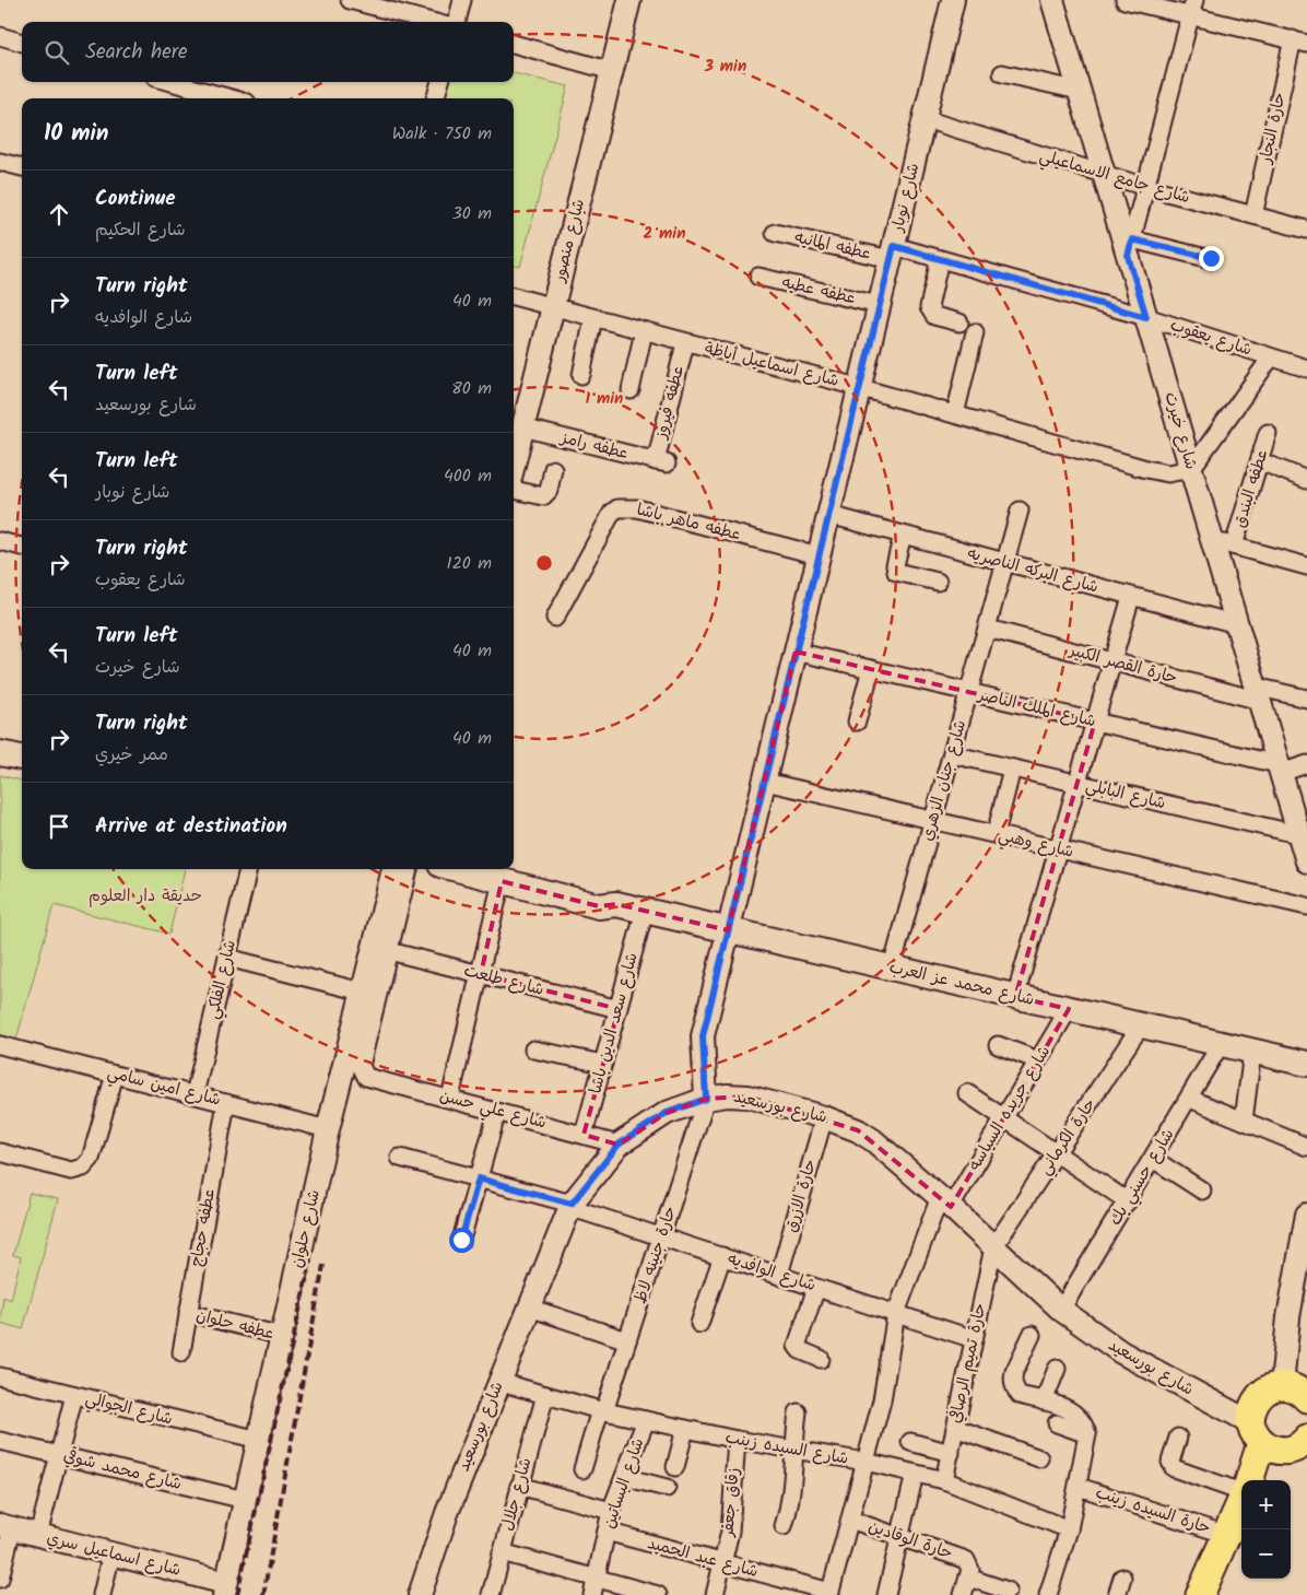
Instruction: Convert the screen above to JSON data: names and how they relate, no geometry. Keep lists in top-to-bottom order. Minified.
{"streets":{"main road":["شارع محمد عز العرب"],"street":["حارة النجار","شارع جامع الاسماعيلي","شارع نوبار","شارع منصور","عطفه المانيه","عطفه عطيه","شارع يعقوب","شارع اسماعيل أباظة","عطفه فيروز","شارع خيرت","عطفه رامز","عطفه البندق","عطفه ماهر باشا","شارع البركه الناصريه","حارة القصر الكبير","شارع الملك الناصر","شارع جنان الزهري","شارع البابلي","شارع وهبي","شارع الفلكي","شارع طلعت","شارع سعد الدين باشا","شارع امين سامي","شارع بورسعيد","شارع جريده السياسه","شارع علي حسن","حارة الكرماني","شارع حسني بك","حارة الازرق","عطفه حجاج","شارع حلوان","حارة جنينه لاظ","شارع الوافديه","عطفه حلوان","حارة تميم الرصافي","شارع الجوالي","شارع السيده زينب","شارع محمد شوقي","شارع البساتين","شارع جلال","زقاق جعفر","حارة السيده زينب","حارة الوقادين","شارع اسماعيل سري","شارع عبد الحميد"]},"crossings":[["حارة النجار","شارع جامع الاسماعيلي"],["شارع جامع الاسماعيلي","شارع نوبار"],["شارع جامع الاسماعيلي","شارع خيرت"],["شارع نوبار","عطفه المانيه"],["شارع نوبار","عطفه عطيه"],["شارع نوبار","شارع يعقوب"],["شارع نوبار","شارع اسماعيل أباظة"],["شارع نوبار","عطفه ماهر باشا"],["شارع نوبار","شارع البركه الناصريه"],["شارع نوبار","شارع الملك الناصر"],["شارع نوبار","شارع وهبي"],["شارع نوبار","شارع محمد عز العرب"],["شارع نوبار","شارع بورسعيد"],["شارع نوبار","حارة جنينه لاظ"],["شارع منصور","شارع اسماعيل أباظة"],["شارع منصور","عطفه رامز"],["عطفه المانيه","شارع يعقوب"],["شارع يعقوب","شارع خيرت"],["شارع اسماعيل أباظة","عطفه فيروز"],["شارع اسماعيل أباظة","شارع خيرت"],["عطفه فيروز","عطفه رامز"],["شارع خيرت","شارع البركه الناصريه"],["شارع خيرت","حارة القصر الكبير"],["شارع خيرت","شارع الملك الناصر"],["شارع خيرت","شارع البابلي"],["شارع البركه الناصريه","شارع جنان الزهري"],["حارة القصر الكبير","شارع جنان الزهري"],["شارع الملك الناصر","شارع جنان الزهري"],["شارع جنان الزهري","شارع البابلي"],["شارع جنان الزهري","شارع وهبي"],["شارع جنان الزهري","شارع محمد عز العرب"],["شارع الفلكي","شارع امين سامي"],["شارع طلعت","شارع سعد الدين باشا"],["شارع طلعت","شارع علي حسن"],["شارع محمد عز العرب","شارع سعد الدين باشا"],["شارع محمد عز العرب","شارع جريده السياسه"],["شارع محمد عز العرب","حارة الكرماني"],["شارع محمد عز العرب","شارع حسني بك"],["شارع سعد الدين باشا","شارع علي حسن"],["شارع امين سامي","عطفه حجاج"],["شارع امين سامي","شارع حلوان"],["شارع بورسعيد","شارع جريده السياسه"],["شارع بورسعيد","شارع علي حسن"],["شارع بورسعيد","حارة الكرماني"],["شارع بورسعيد","شارع حسني بك"],["شارع بورسعيد","حارة الازرق"],["شارع بورسعيد","حارة جنينه لاظ"],["شارع بورسعيد","شارع الوافديه"],["شارع بورسعيد","حارة تميم الرصافي"],["شارع بورسعيد","شارع السيده زينب"],["شارع جريده السياسه","شارع الوافديه"],["شارع جريده السياسه","شارع السيده زينب"],["شارع جريده السياسه","حارة الوقادين"],["شارع جريده السياسه","شارع عبد الحميد"],["حارة الكرماني","حارة تميم الرصافي"],["حارة الازرق","شارع الوافديه"],["عطفه حجاج","عطفه حلوان"],["شارع حلوان","عطفه حلوان"],["شارع حلوان","شارع الجوالي"],["شارع حلوان","شارع محمد شوقي"],["شارع حلوان","شارع اسماعيل سري"],["حارة جنينه لاظ","شارع الوافديه"],["حارة جنينه لاظ","شارع السيده زينب"],["شارع الوافديه","حارة تميم الرصافي"],["حارة تميم الرصافي","شارع السيده زينب"],["شارع السيده زينب","شارع البساتين"],["شارع السيده زينب","شارع جلال"],["شارع السيده زينب","زقاق جعفر"],["شارع البساتين","شارع عبد الحميد"],["زقاق جعفر","شارع عبد الحميد"]],"parks":["حديقة دار العلوم"],"page":{"search":"Search here","heading":["10 min","Walk · 750 m"],"list":[["Continue","شارع الحكيم","30 m"],["Turn right","شارع الوافديه","40 m"],["Turn left","شارع بورسعيد","80 m"],["Turn left","شارع نوبار","400 m"],["Turn right","شارع يعقوب","120 m"],["Turn left","شارع خيرت","40 m"],["Turn right","ممر خيري","40 m"],"Arrive at destination"],"map_buttons":["+","−"]},"rings":["3 min","2 min","1 min"]}
